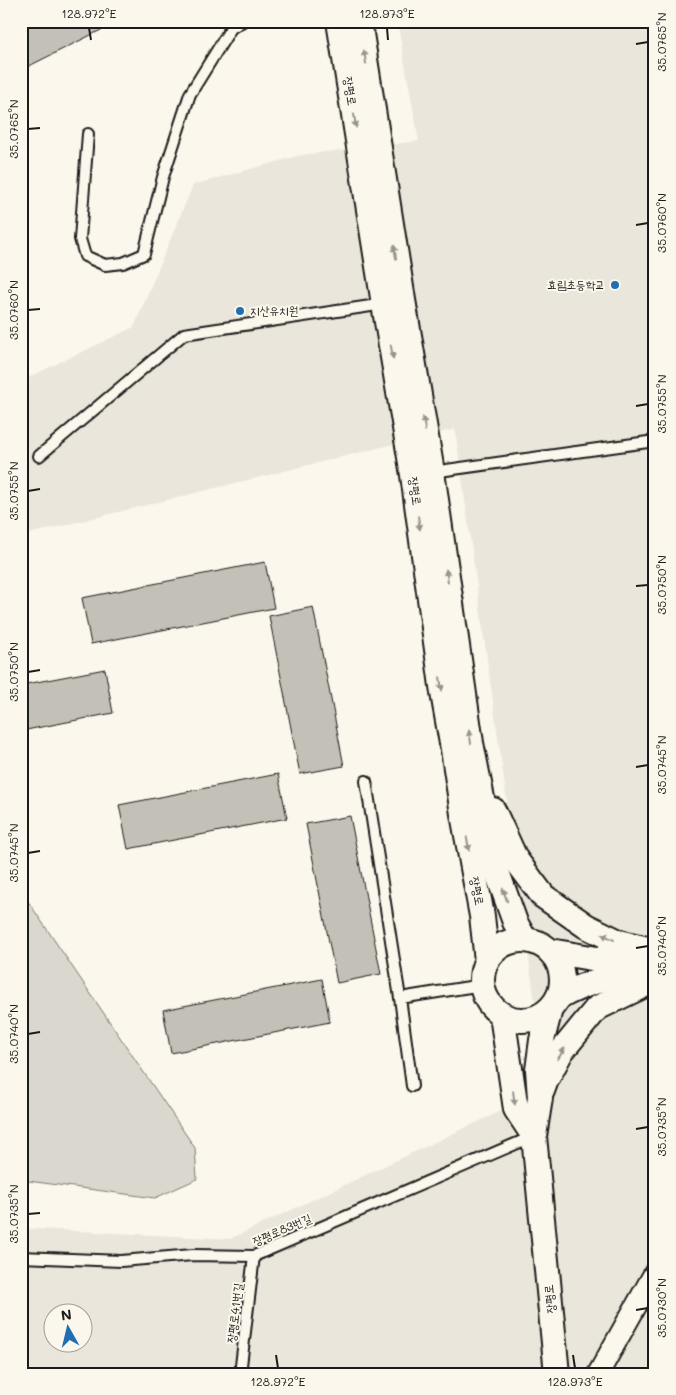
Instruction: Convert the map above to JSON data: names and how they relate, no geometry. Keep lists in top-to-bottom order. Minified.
{"streets":{"street":["장평로"],"lane":["장평로83번길","장평로41번길"]},"crossings":[["장평로","장평로83번길"],["장평로83번길","장평로41번길"]],"places":["효림초등학교","지산유치원"],"north":"top","coordinates":["128.972°E","128.973°E","35.0765°N","35.0760°N","35.0755°N","35.0750°N","35.0745°N","35.0740°N","35.0735°N","35.0730°N"]}
